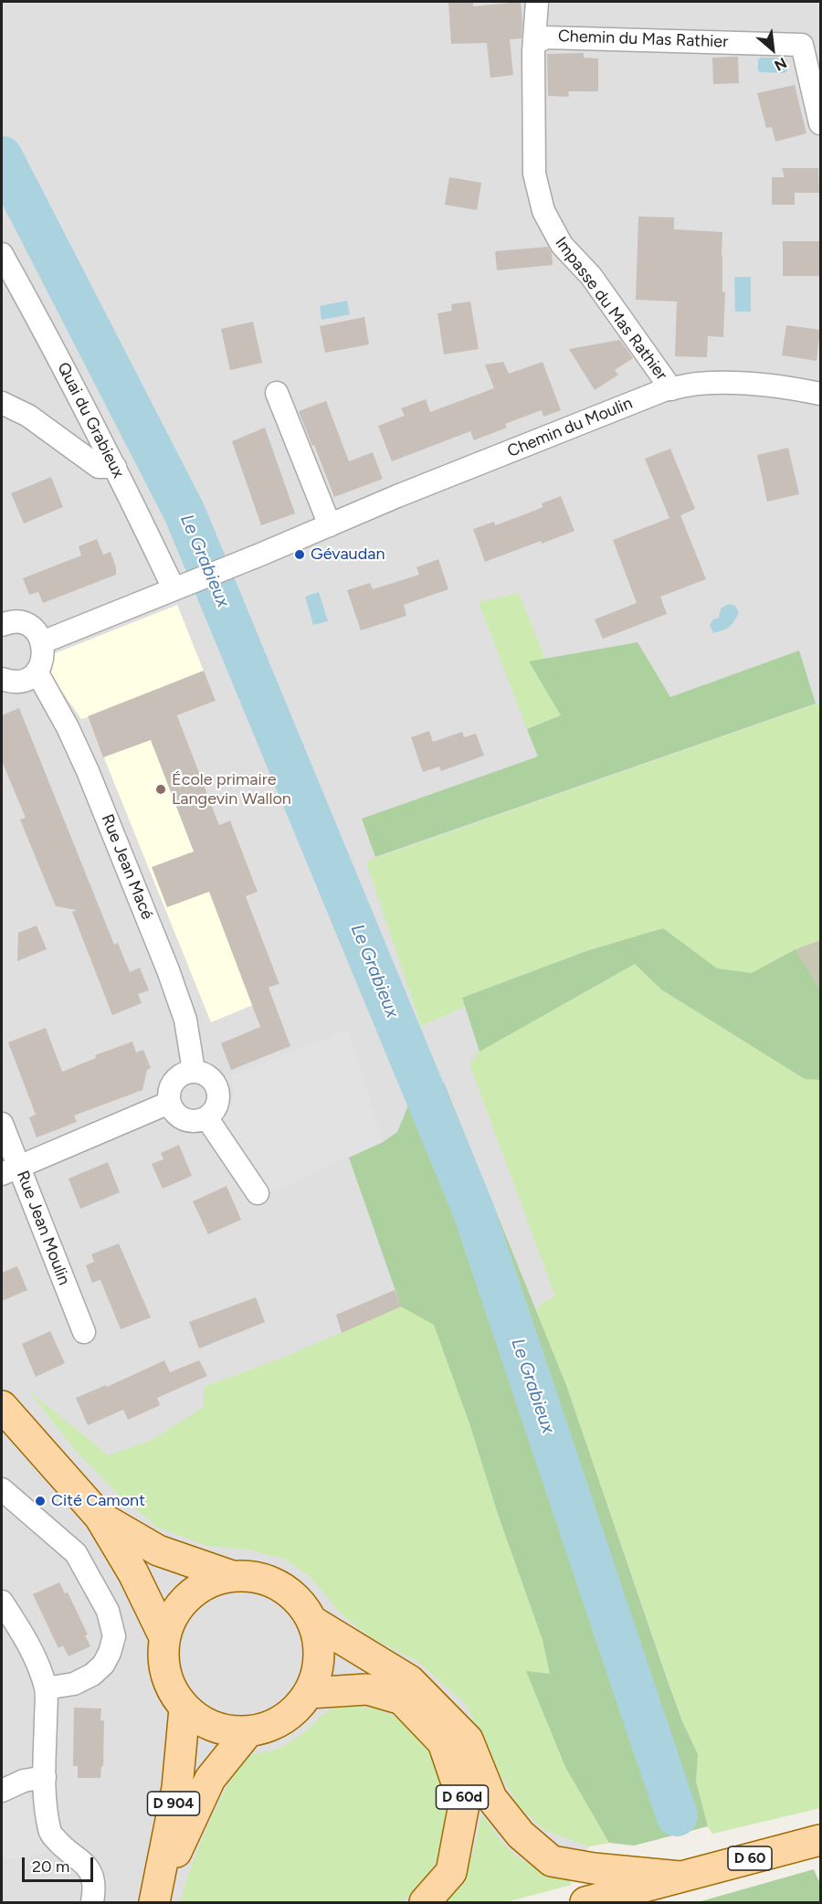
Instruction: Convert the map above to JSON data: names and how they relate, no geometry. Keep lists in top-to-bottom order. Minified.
{"streets":{"main road":["D 60d","D 904","D 60"],"street":["Chemin du Mas Rathier","Impasse du Mas Rathier","Quai du Grabieux","Chemin du Moulin","Rue Jean Macé","Rue Jean Moulin"]},"crossings":[["Chemin du Mas Rathier","Impasse du Mas Rathier"],["Impasse du Mas Rathier","Chemin du Moulin"],["Quai du Grabieux","Chemin du Moulin"],["D 60d","D 904"]],"water":["Le Grabieux"],"places":["Gévaudan","École primaire Langevin Wallon","Cité Camont"],"scale_bar":"20 m","north":"bottom right"}
